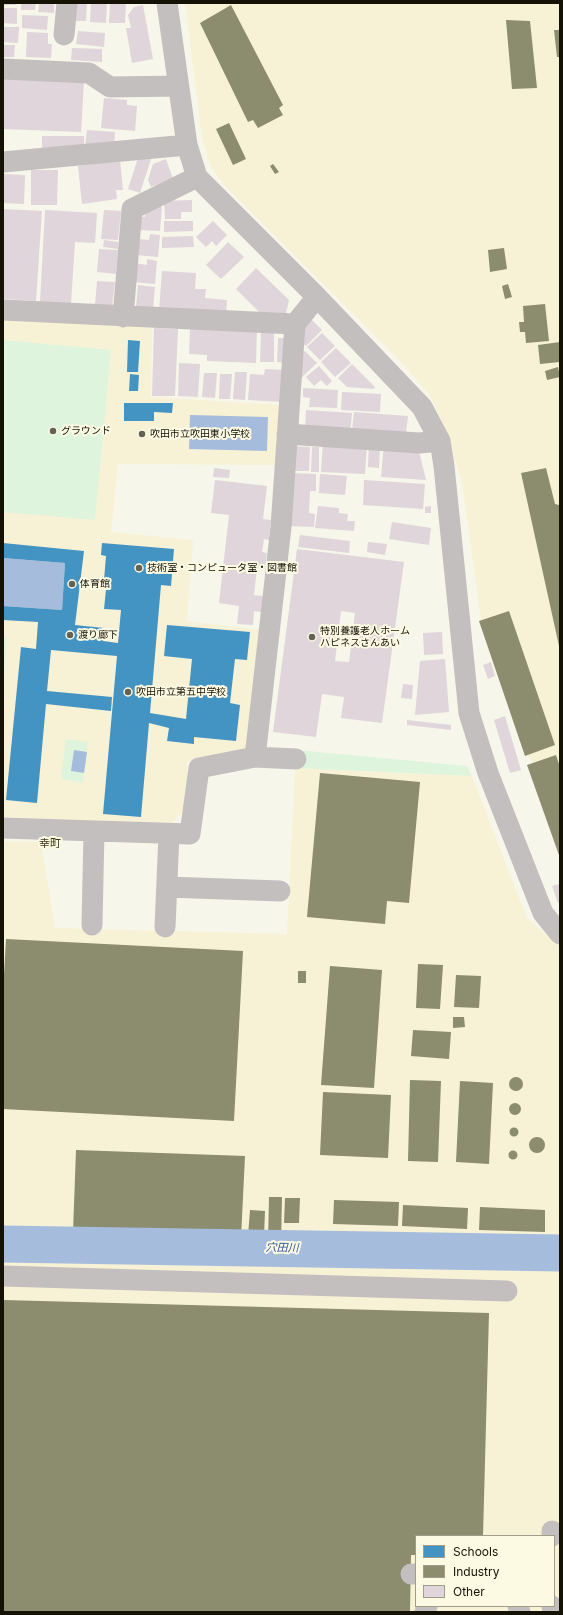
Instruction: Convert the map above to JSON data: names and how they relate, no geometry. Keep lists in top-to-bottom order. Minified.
{"districts":["幸町"],"water":["穴田川"],"places":["グラウンド","吹田市立吹田東小学校","技術室・コンピュータ室・図書館","体育館","渡り廊下","特別養護老人ホーム ハピネスさんあい","吹田市立第五中学校"],"legend":["Schools","Industry","Other"]}
